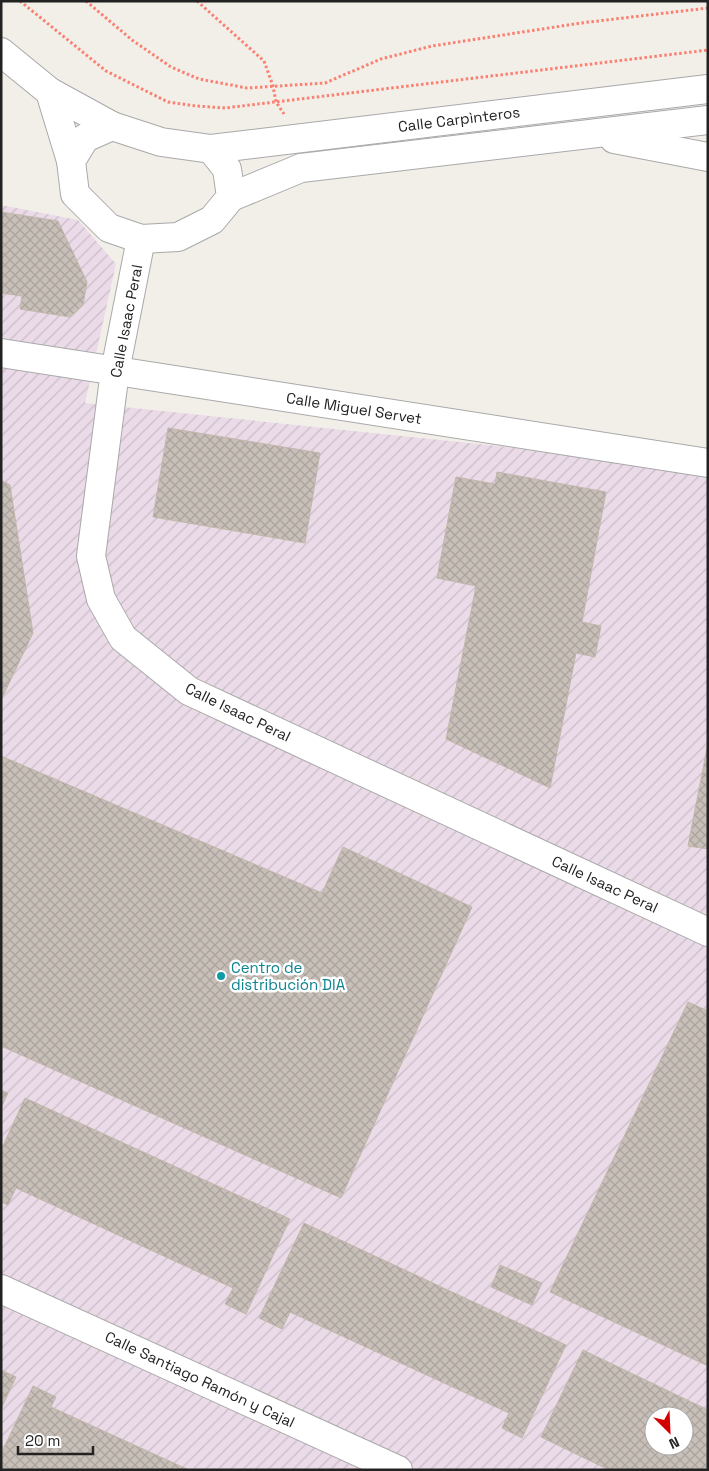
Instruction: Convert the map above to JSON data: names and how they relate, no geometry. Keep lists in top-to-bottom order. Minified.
{"streets":{"street":["Calle Carpìnteros","Calle Isaac Peral","Calle Miguel Servet","Calle Santiago Ramón y Cajal"]},"crossings":[["Calle Carpìnteros","Calle Isaac Peral"],["Calle Isaac Peral","Calle Miguel Servet"]],"places":["Centro de distribución DIA"],"scale_bar":"20 m","north":"bottom right"}
